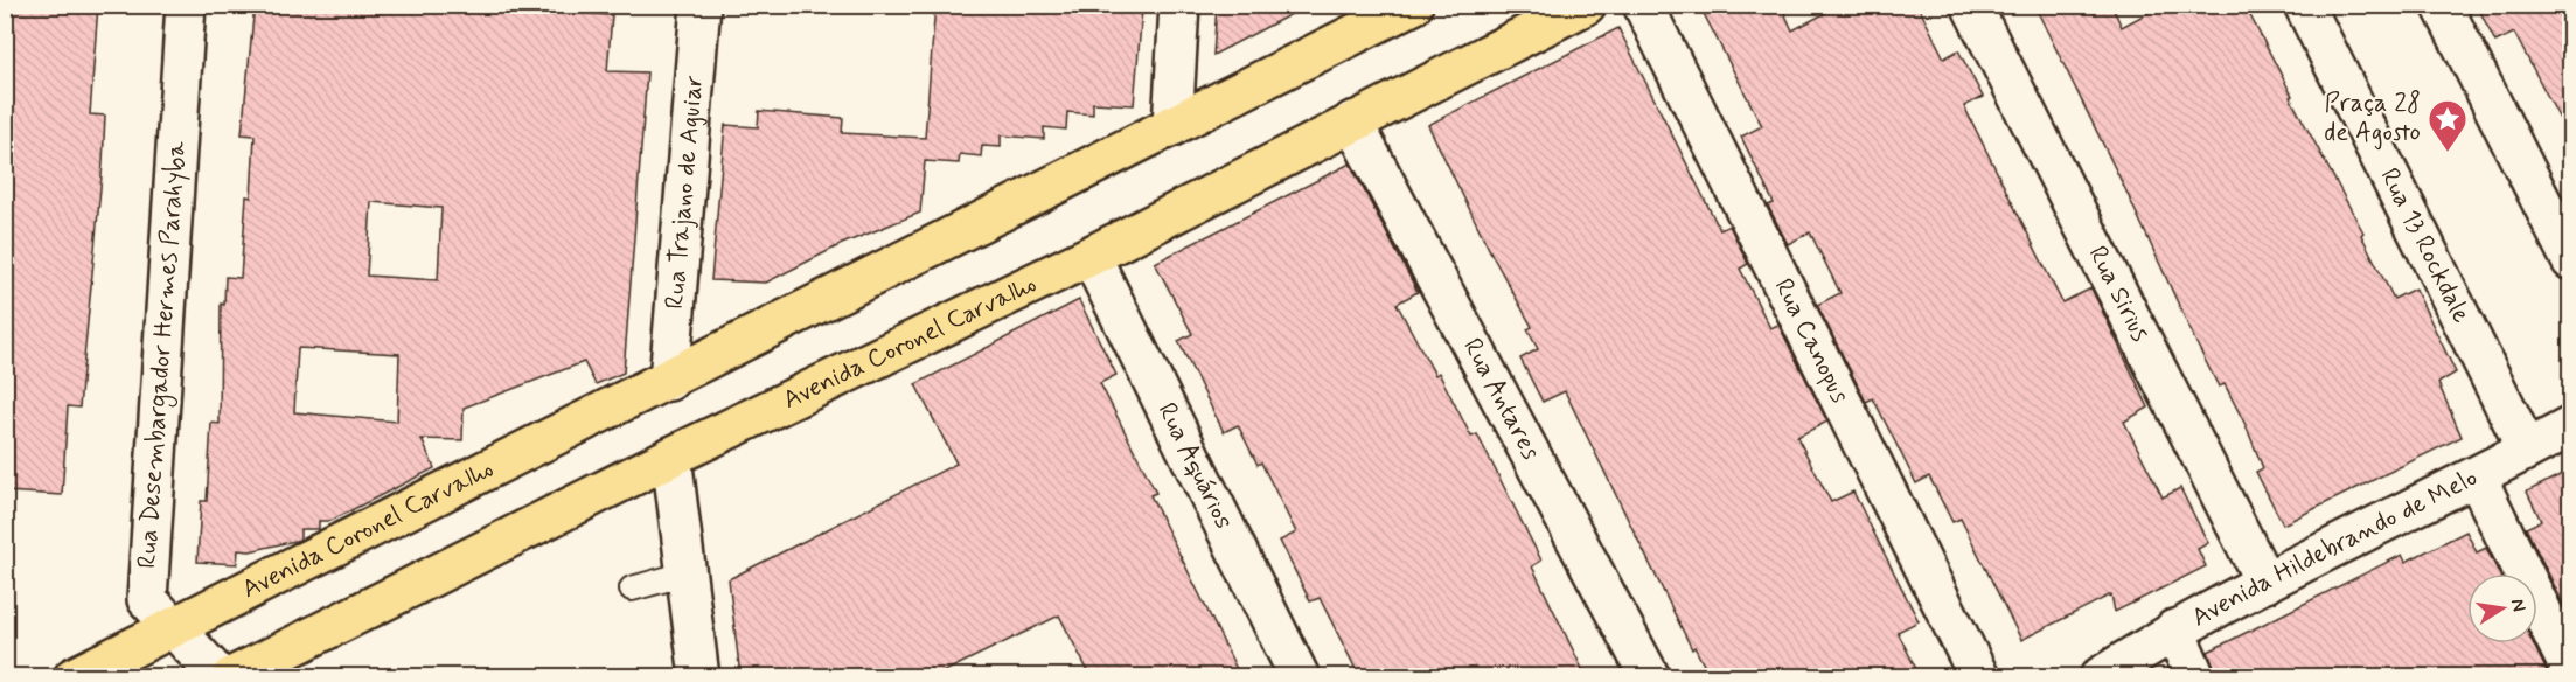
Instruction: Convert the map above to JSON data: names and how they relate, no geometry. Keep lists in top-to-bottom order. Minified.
{"streets":{"main road":["Avenida Coronel Carvalho"],"street":["Rua Trajano de Aguiar","Rua 13 Rockdale","Rua Sirius","Rua Canopus","Rua Desembargador Hermes Parahyba","Rua Antares","Rua Aquários","Avenida Hildebrando de Melo"]},"crossings":[["Rua Trajano de Aguiar","Avenida Coronel Carvalho"],["Rua 13 Rockdale","Avenida Hildebrando de Melo"],["Rua Sirius","Avenida Hildebrando de Melo"],["Avenida Coronel Carvalho","Rua Desembargador Hermes Parahyba"],["Avenida Coronel Carvalho","Rua Antares"],["Avenida Coronel Carvalho","Rua Aquários"]],"places":{"place":["Praça 28 de Agosto"]},"north":"right"}
